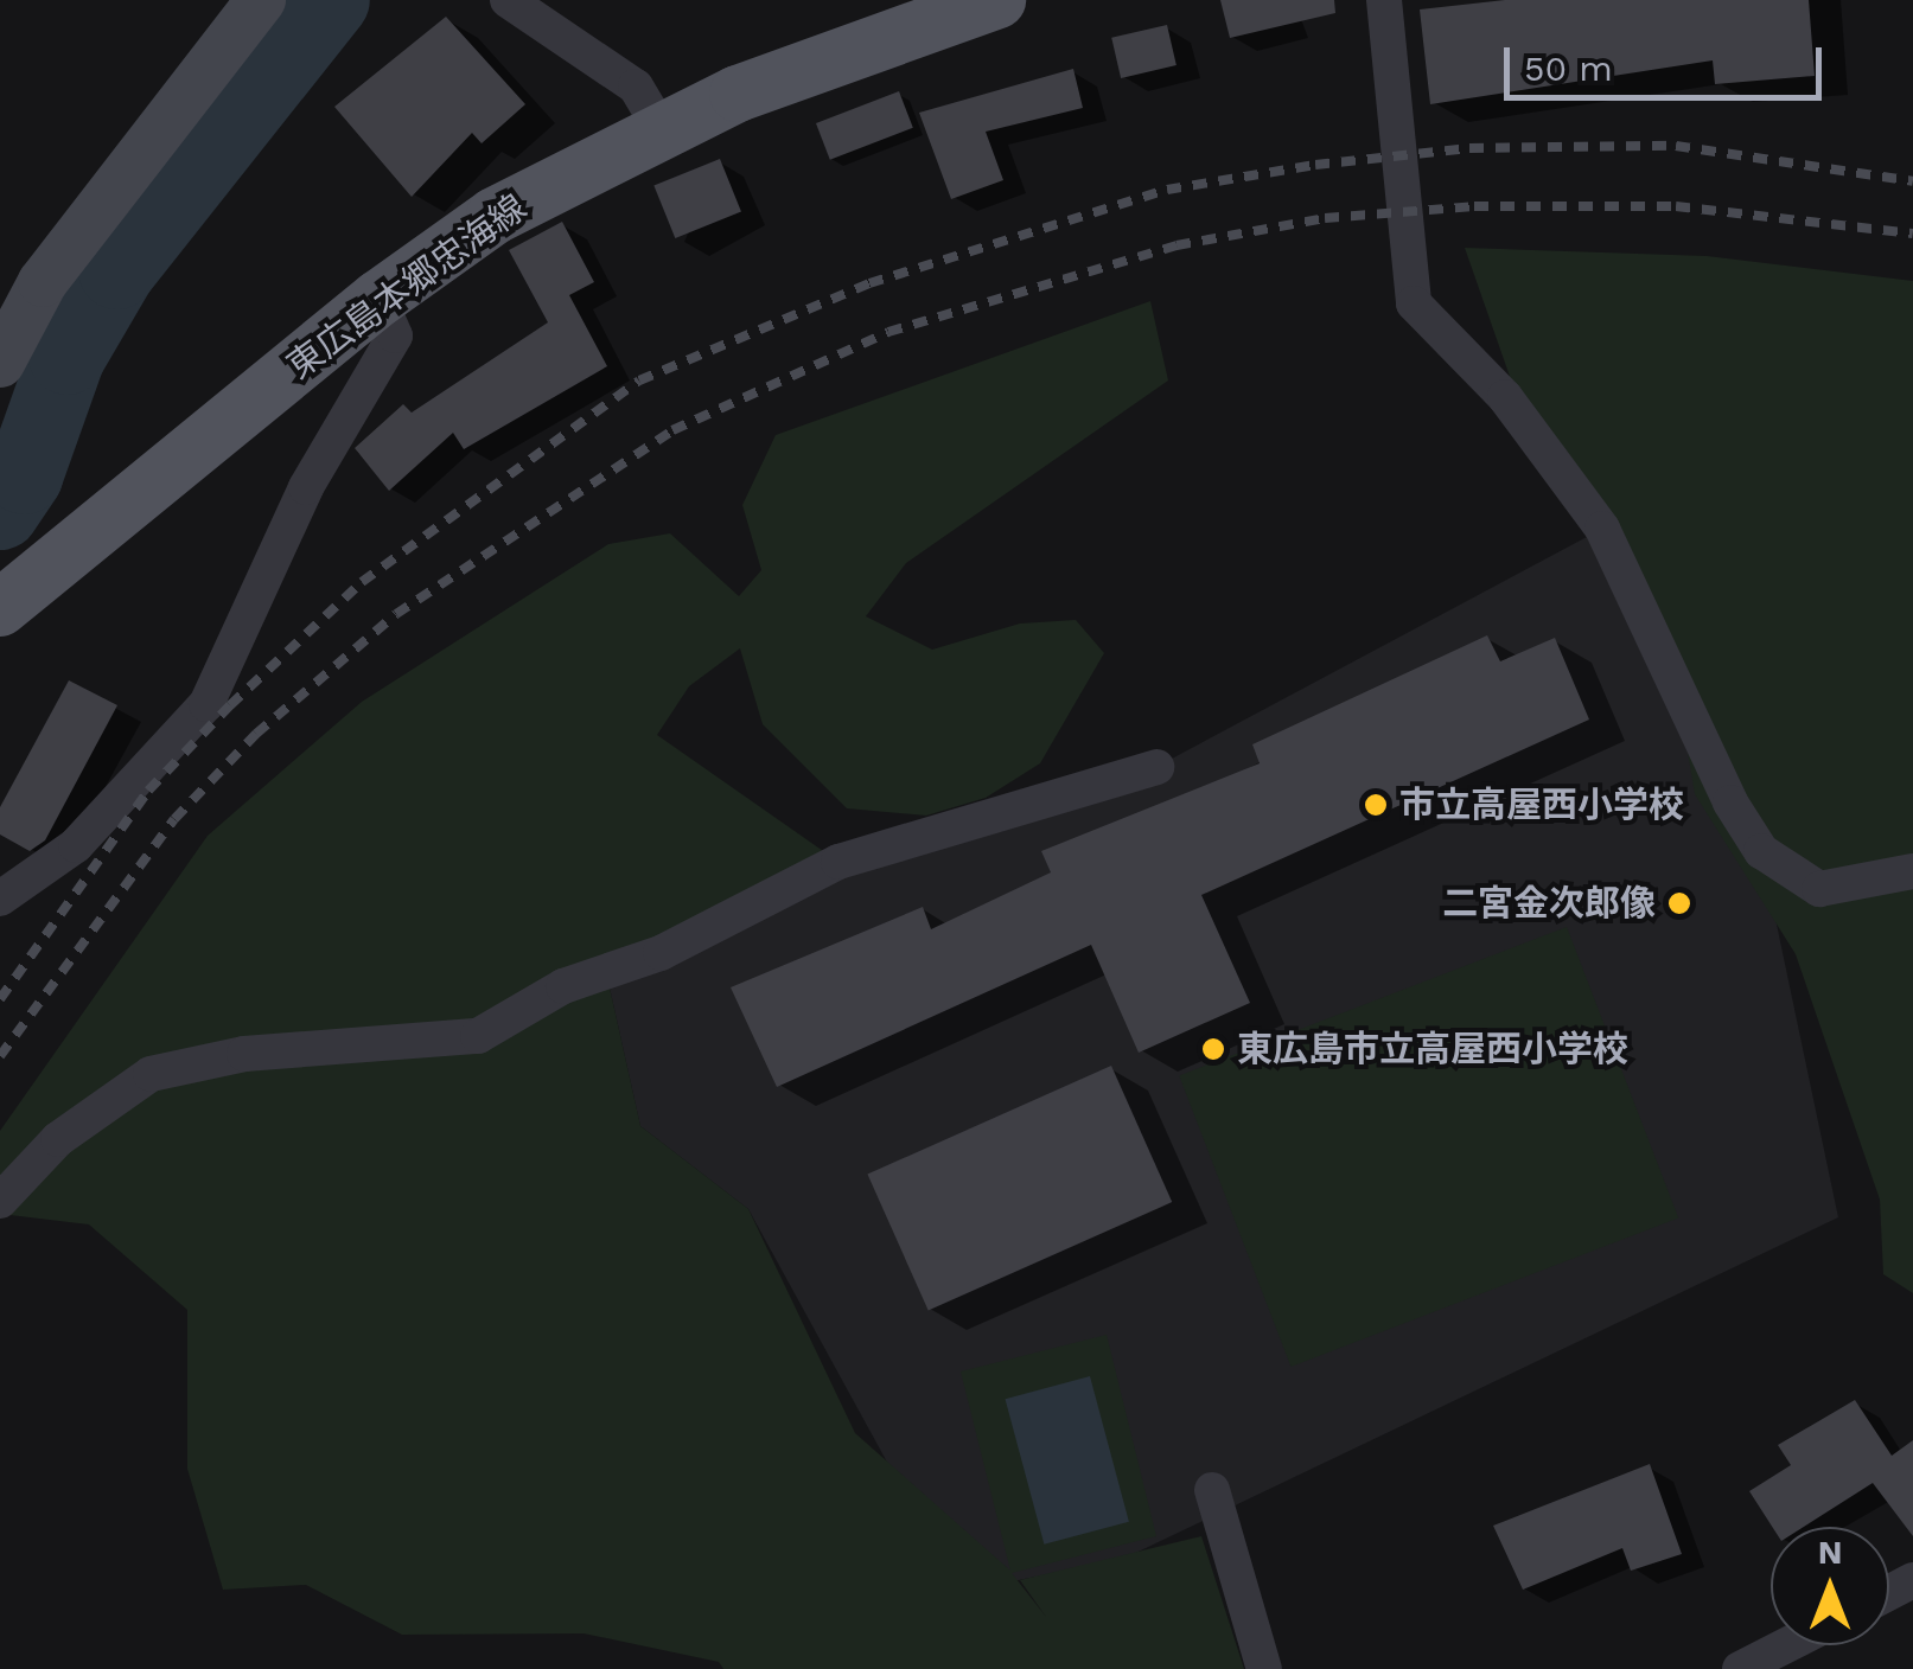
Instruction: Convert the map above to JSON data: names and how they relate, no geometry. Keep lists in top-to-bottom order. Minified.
{"streets":{"main road":["東広島本郷忠海線"]},"places":["市立高屋西小学校","二宮金次郎像","東広島市立高屋西小学校"],"scale_bar":"50 m","north":"top"}
